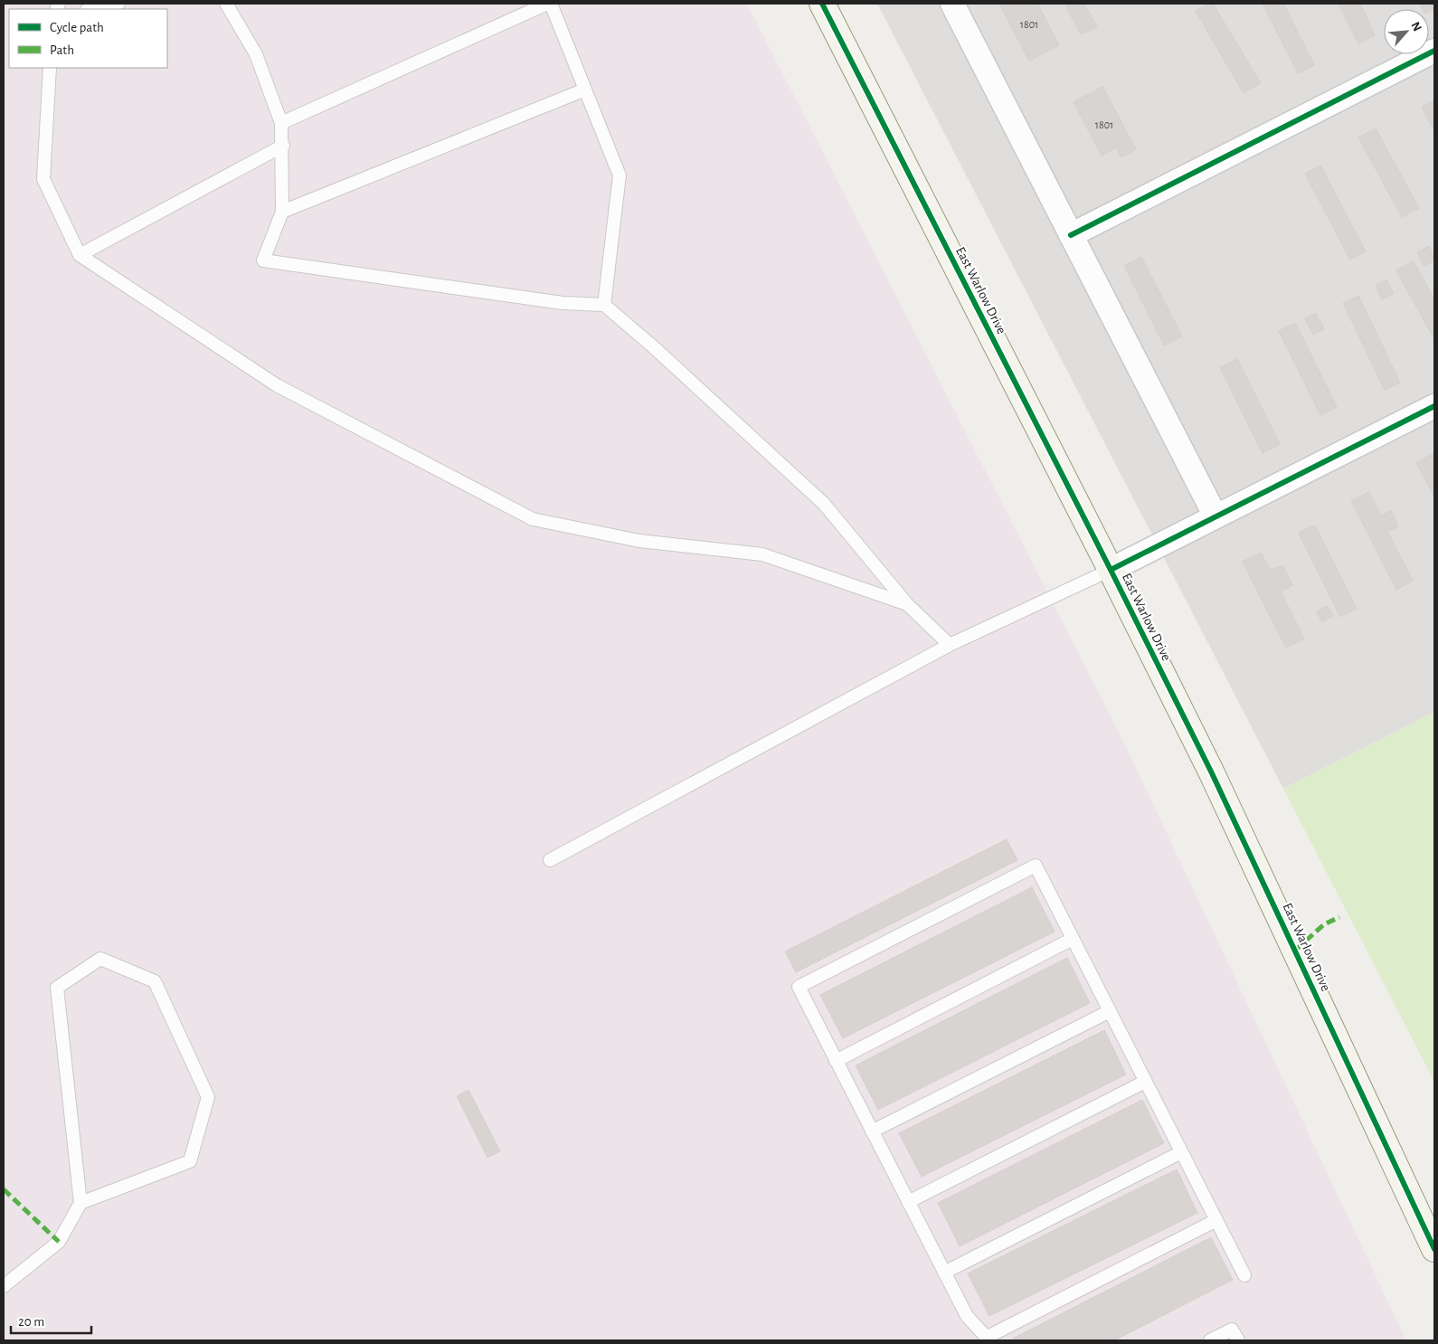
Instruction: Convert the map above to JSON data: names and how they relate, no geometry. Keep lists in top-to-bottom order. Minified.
{"streets":{"street":["East Warlow Drive"]},"house_numbers":["1801","1801"],"legend":["Cycle path","Path"],"scale_bar":"20 m","north":"top right"}
